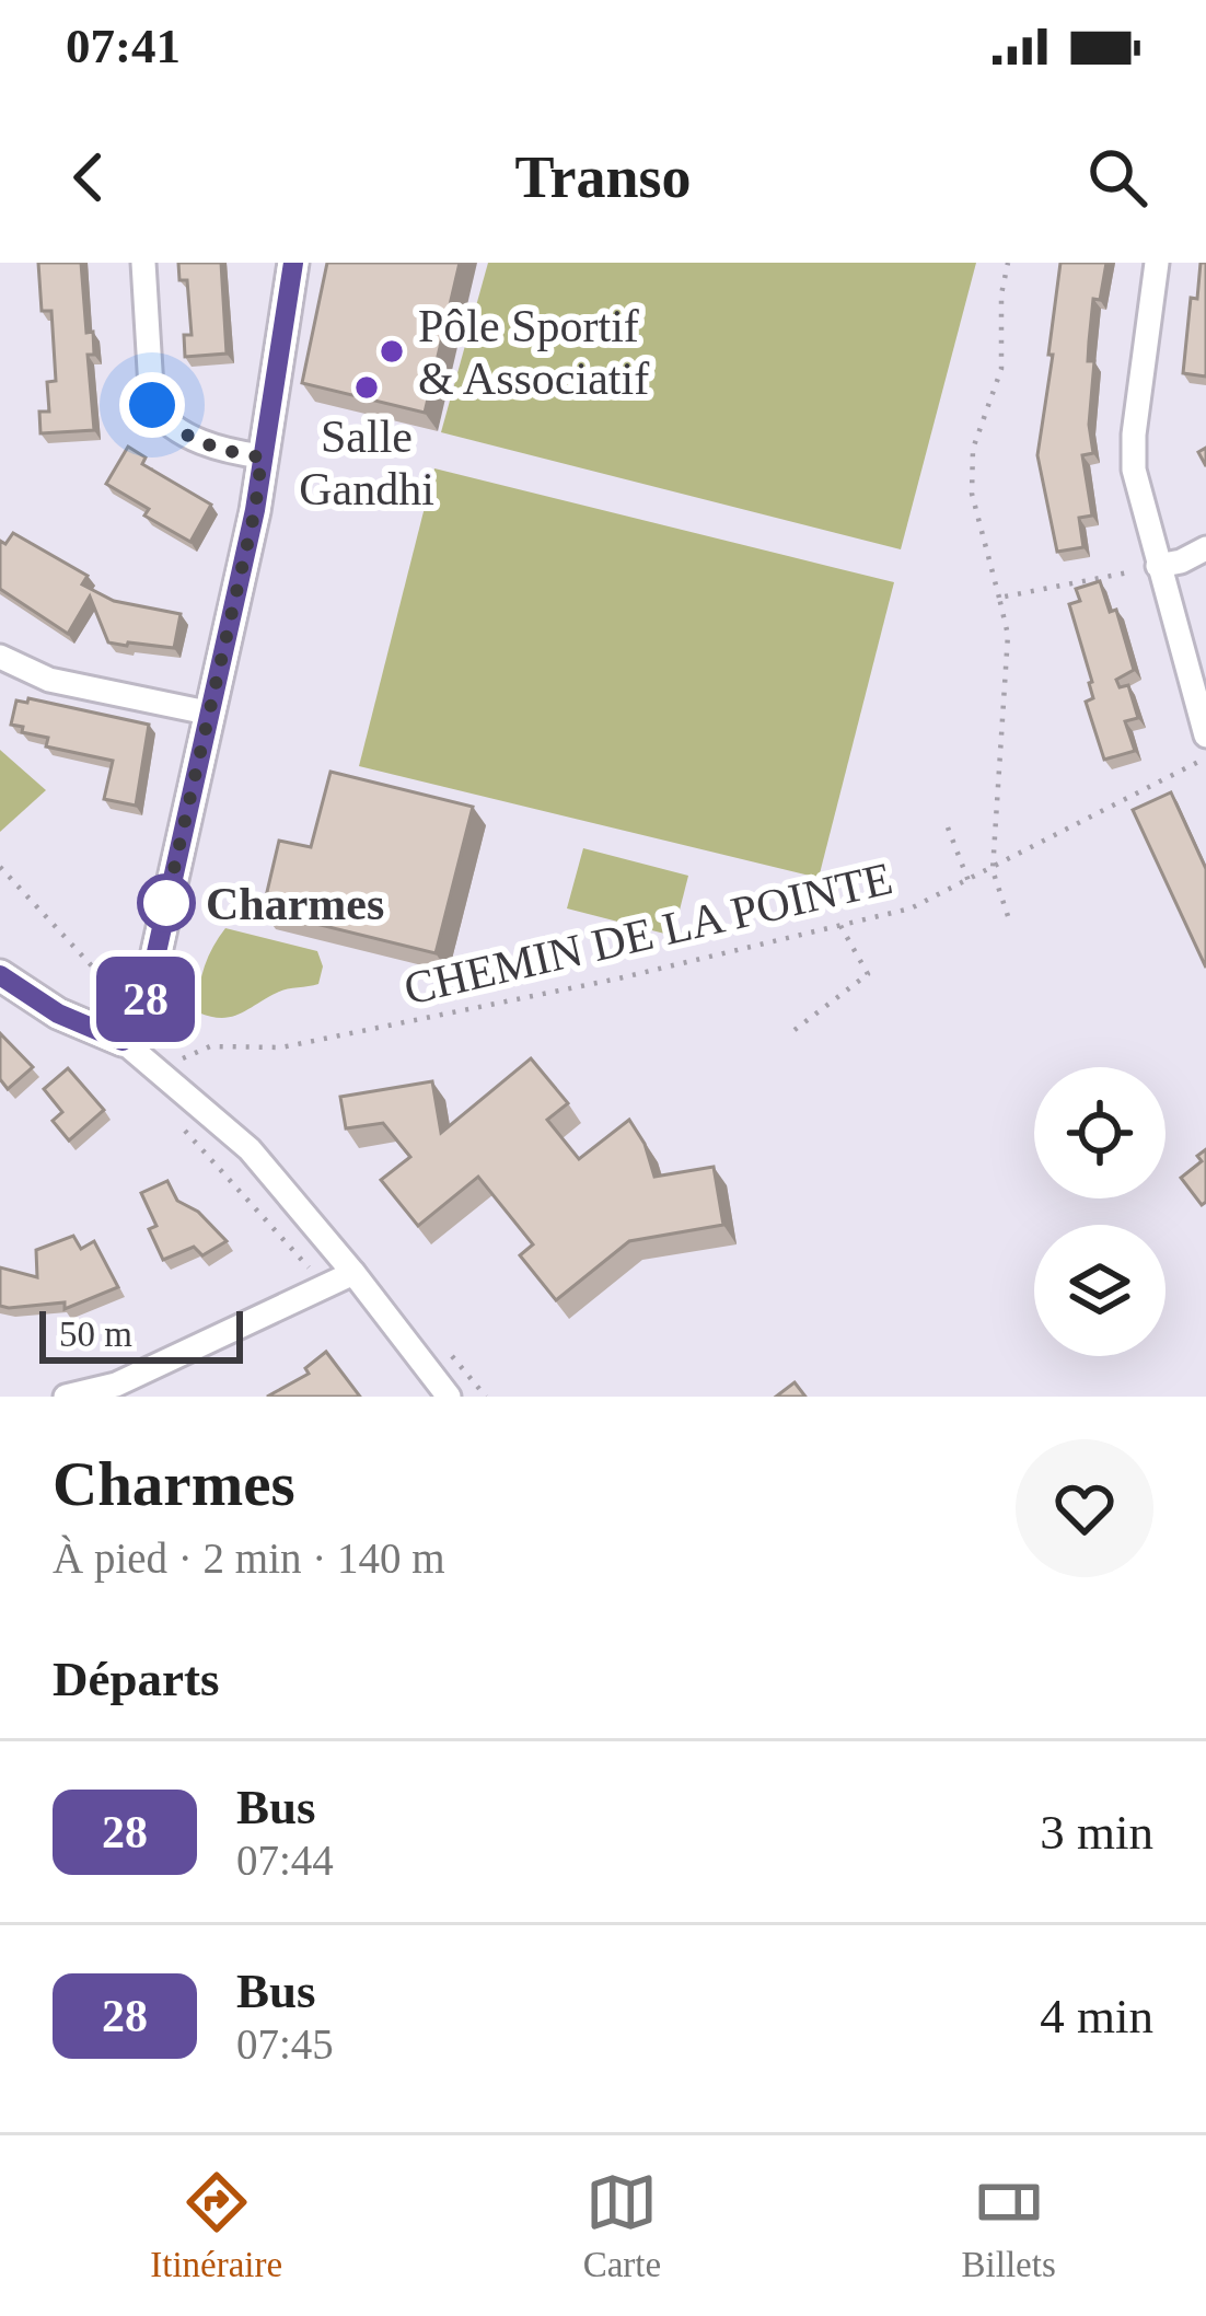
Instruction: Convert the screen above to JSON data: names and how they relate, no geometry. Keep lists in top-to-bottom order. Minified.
{"streets":{"path":["CHEMIN DE LA POINTE"]},"places":["Pôle Sportif & Associatif","Salle Gandhi","Charmes"],"lines":["bus line 28"],"scale_bar":"50 m","page":{"status":"07:41","header":"Transo","on_map":"28","scale":"50 m","heading":[["Charmes","À pied · 2 min · 140 m"],"Départs"],"list":[{"mark":"28","name":"Bus","note":"07:44","value":"3 min"},{"mark":"28","name":"Bus","note":"07:45","value":"4 min"}],"tabs":["Itinéraire","Carte","Billets"]}}
